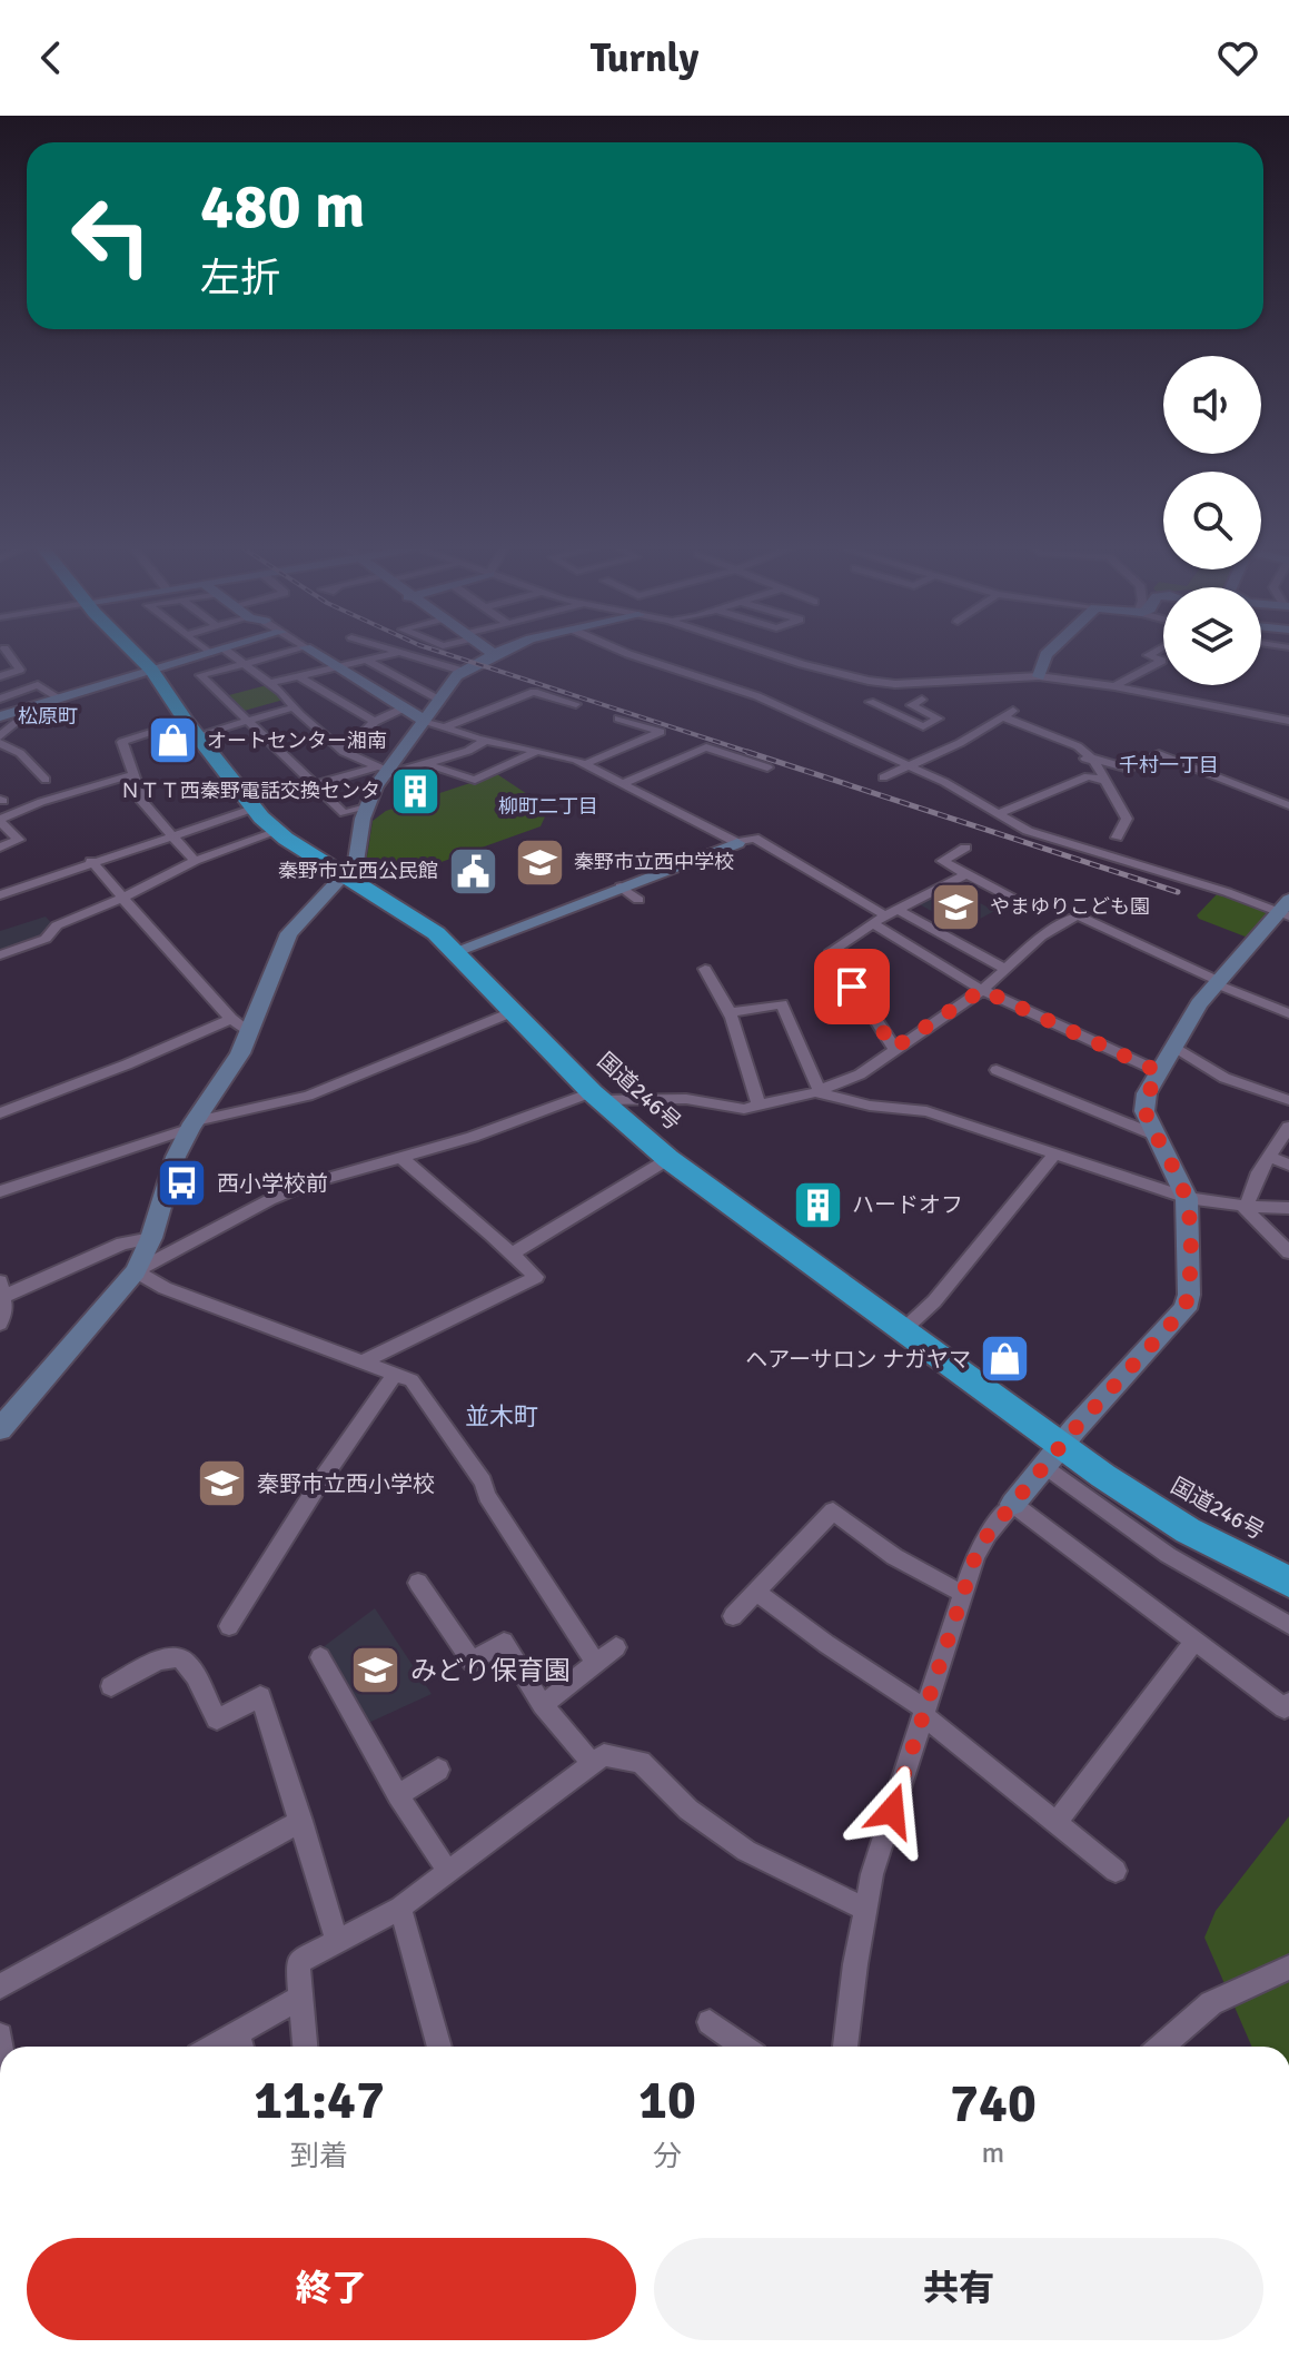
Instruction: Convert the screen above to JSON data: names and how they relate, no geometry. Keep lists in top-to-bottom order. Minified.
{"streets":{"highway":["国道246号"]},"districts":["松原町","千村一丁目","柳町二丁目","並木町"],"places":{"shop":["オートセンター湘南","ヘアーサロン ナガヤマ"],"building":["ＮＴＴ西秦野電話交換センタ","ハードオフ"],"school or university":["秦野市立西中学校","やまゆりこども園","秦野市立西小学校","みどり保育園"],"public building":["秦野市立西公民館"],"bus stop":["西小学校前"]},"page":{"header":"Turnly","turn":["480 m","左折"],"eta":["11:47","到着","10","分","740","m"],"buttons":["終了","共有"]}}
